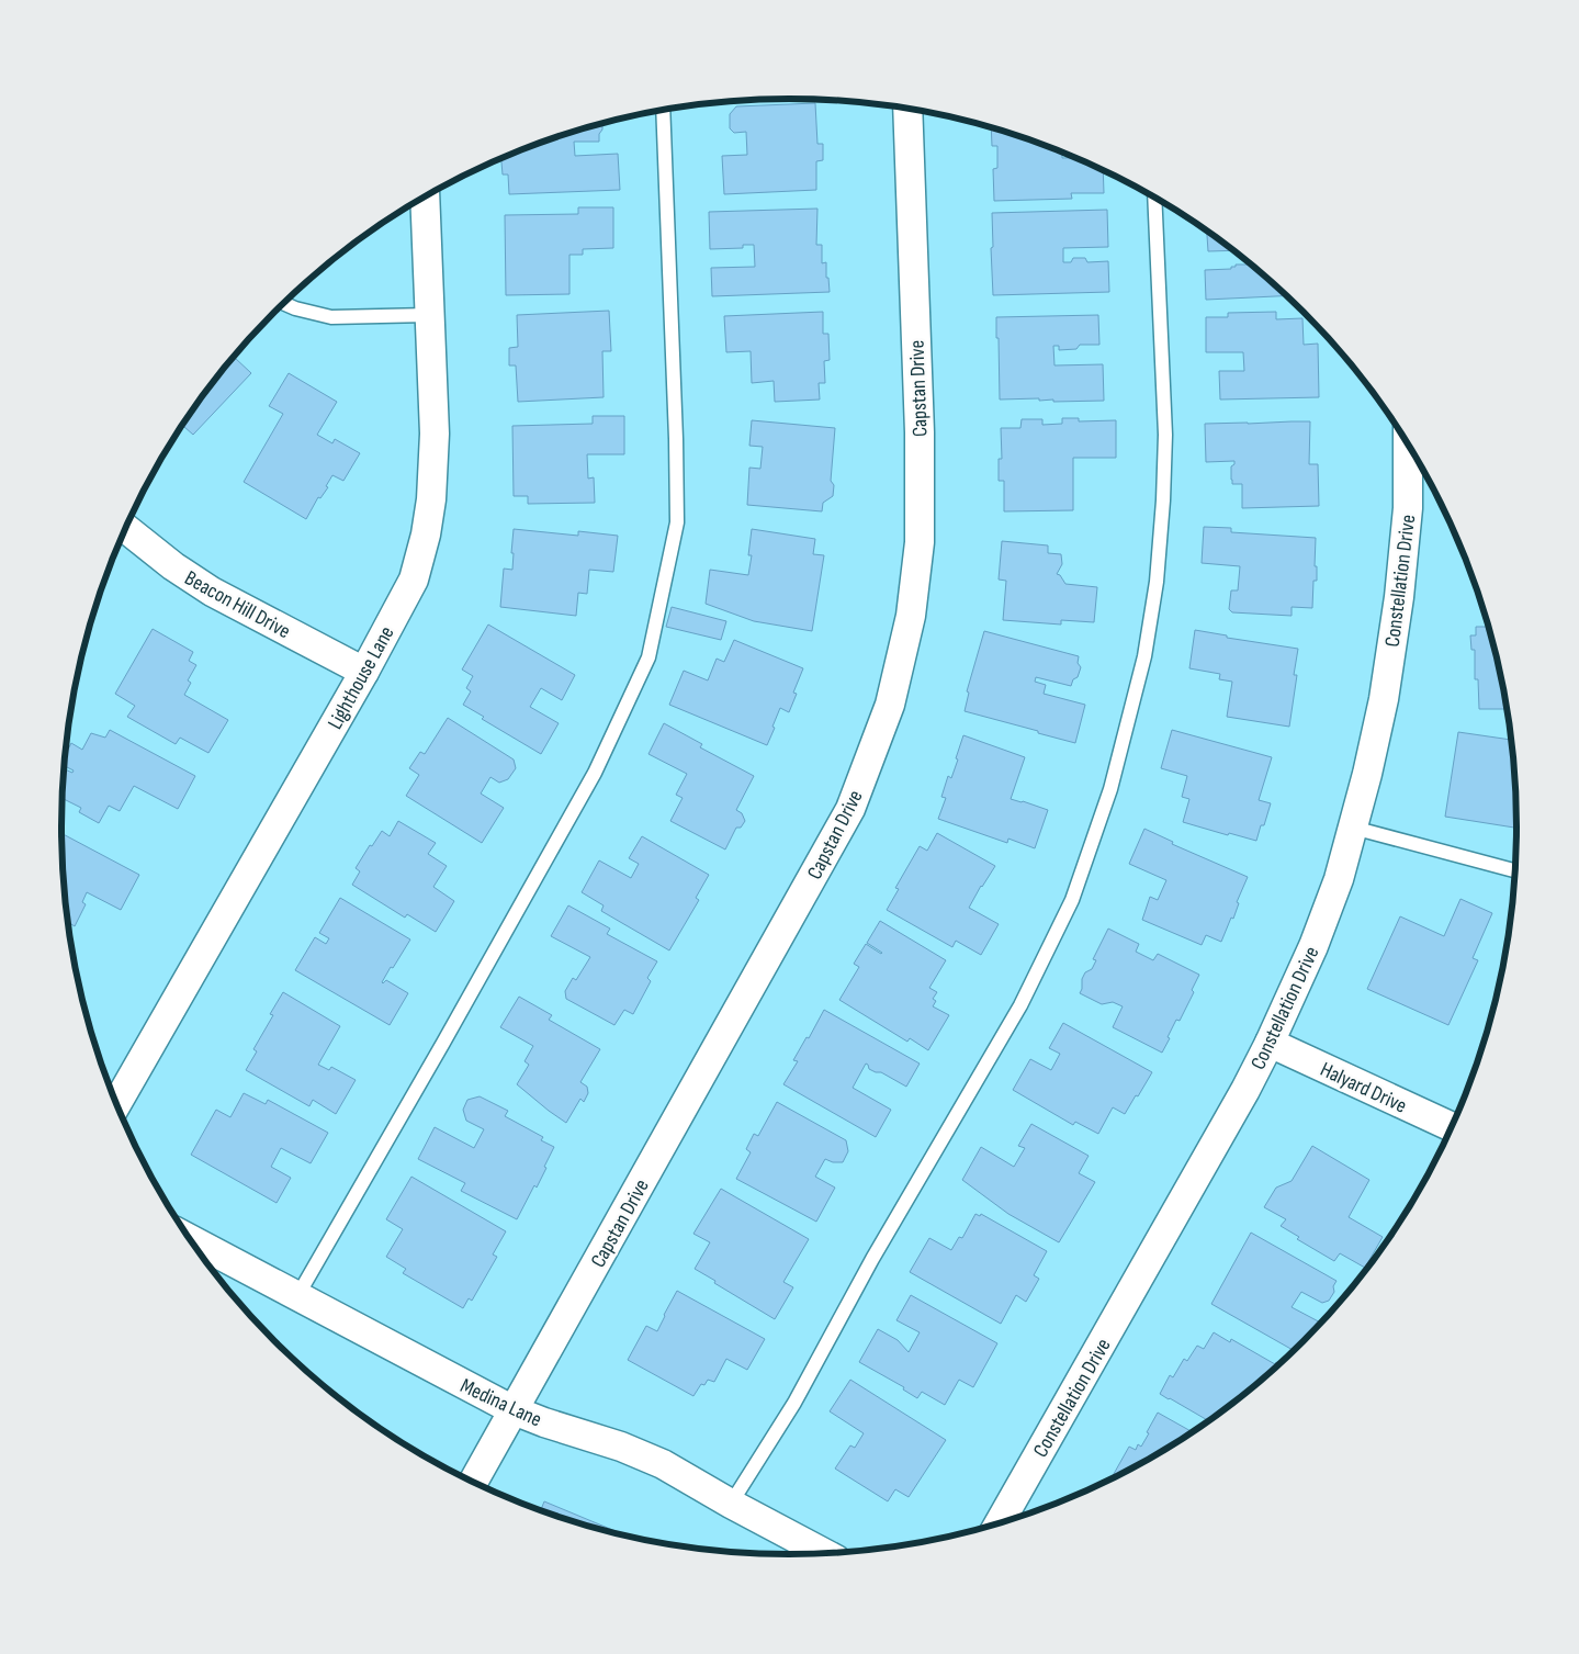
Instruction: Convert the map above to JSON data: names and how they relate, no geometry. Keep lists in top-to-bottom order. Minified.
{"streets":{"street":["Capstan Drive","Constellation Drive","Beacon Hill Drive","Lighthouse Lane","Halyard Drive","Medina Lane"]},"crossings":[["Capstan Drive","Medina Lane"],["Constellation Drive","Halyard Drive"],["Beacon Hill Drive","Lighthouse Lane"]]}
